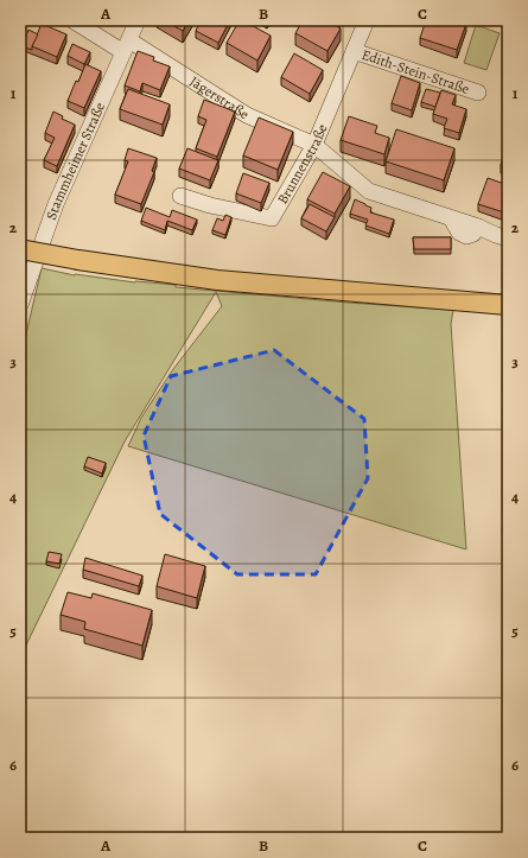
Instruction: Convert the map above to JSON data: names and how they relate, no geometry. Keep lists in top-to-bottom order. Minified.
{"streets":{"street":["Edith-Stein-Straße","Jägerstraße","Stammheimer Straße","Brunnenstraße"]},"crossings":[["Edith-Stein-Straße","Brunnenstraße"],["Jägerstraße","Stammheimer Straße"],["Jägerstraße","Brunnenstraße"]],"grid":{"columns":["A","B","C"],"rows":["1","2","3","4","5","6"]}}
